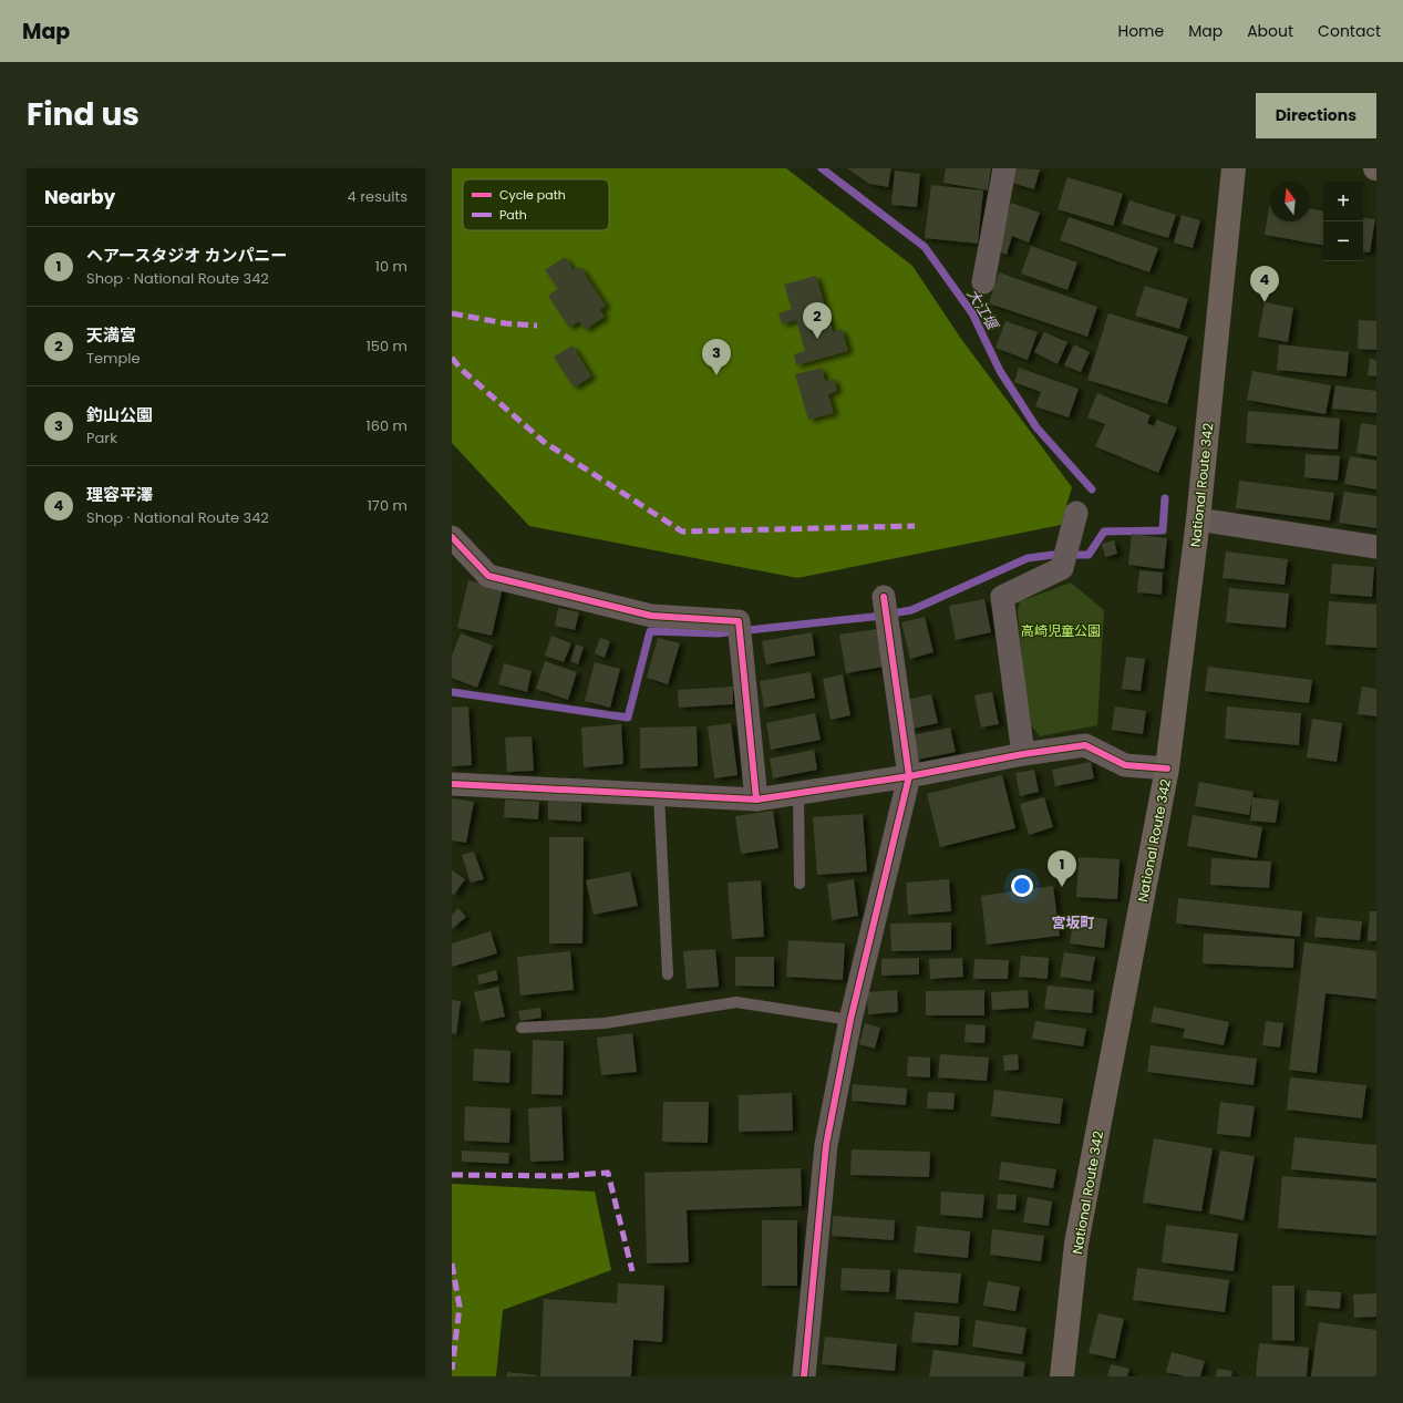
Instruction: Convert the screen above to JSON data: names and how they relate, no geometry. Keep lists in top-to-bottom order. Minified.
{"streets":{"highway":["National Route 342"]},"districts":["宮坂町"],"water":["大江堰"],"parks":["高崎児童公園"],"legend":["Cycle path","Path"],"north":"top","page":{"header":"Map","nav":["Home","Map","About","Contact"],"title":"Find us","buttons":"Directions","heading":["Nearby","4 results"],"map_buttons":["+","−"],"list":[{"mark":"1","name":"ヘアースタジオ カンパニー","note":"Shop · National Route 342","value":"10 m"},{"mark":"2","name":"天満宮","note":"Temple","value":"150 m"},{"mark":"3","name":"釣山公園","note":"Park","value":"160 m"},{"mark":"4","name":"理容平澤","note":"Shop · National Route 342","value":"170 m"}],"pins":["4","2","3","1"]}}
